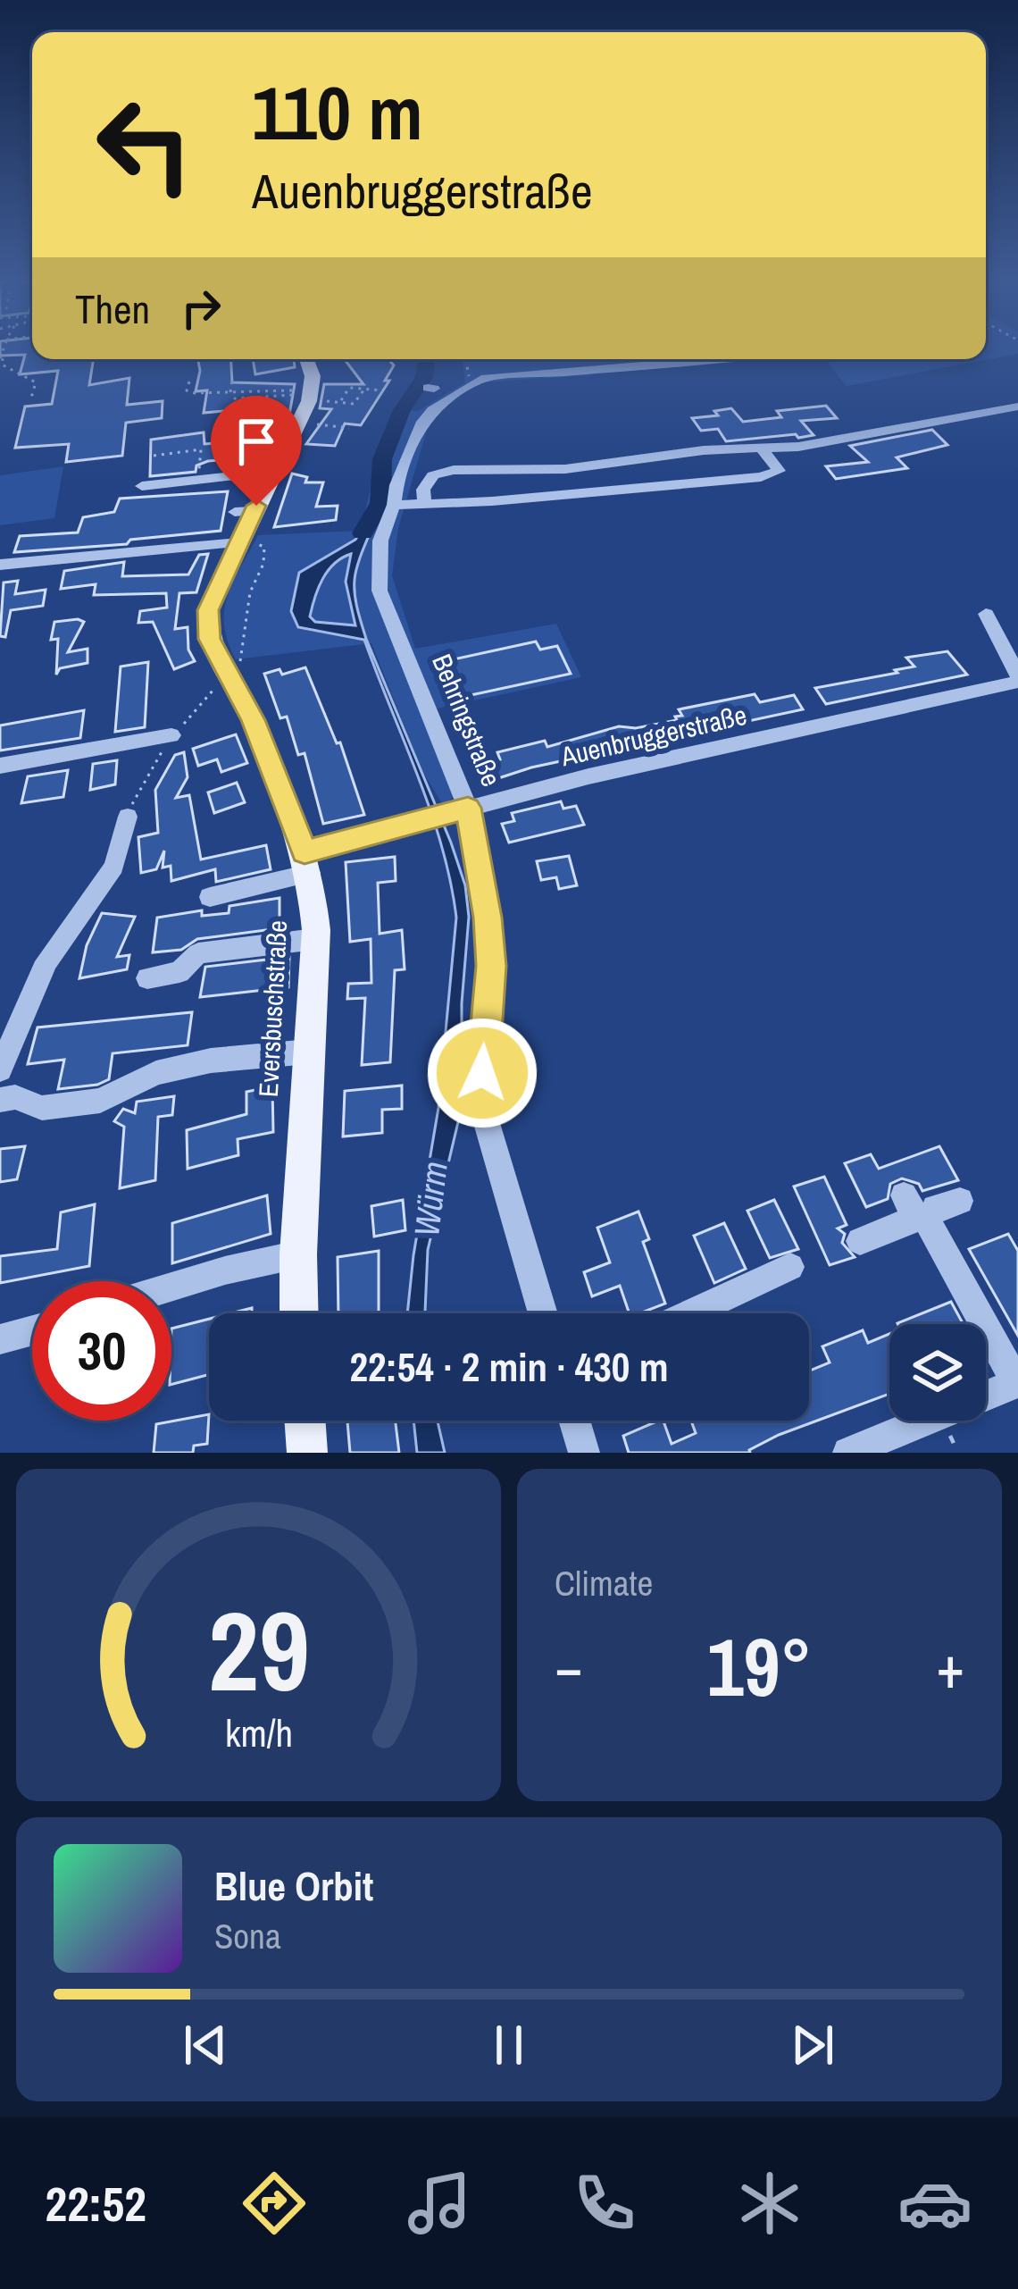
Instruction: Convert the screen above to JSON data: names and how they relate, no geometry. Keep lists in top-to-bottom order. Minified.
{"streets":{"main road":["Eversbuschstraße"],"street":["Behringstraße","Auenbruggerstraße"]},"crossings":[["Behringstraße","Auenbruggerstraße"],["Auenbruggerstraße","Eversbuschstraße"]],"water":["Würm"],"page":{"turn":["110 m","Auenbruggerstraße"],"then":"Then","limit":"30","trip":"22:54 · 2 min · 430 m","tile":"Climate","heat":["−","19°","+"],"song":["Blue Orbit","Sona"],"tabs":"22:52","gauge":["29","km/h"]}}
